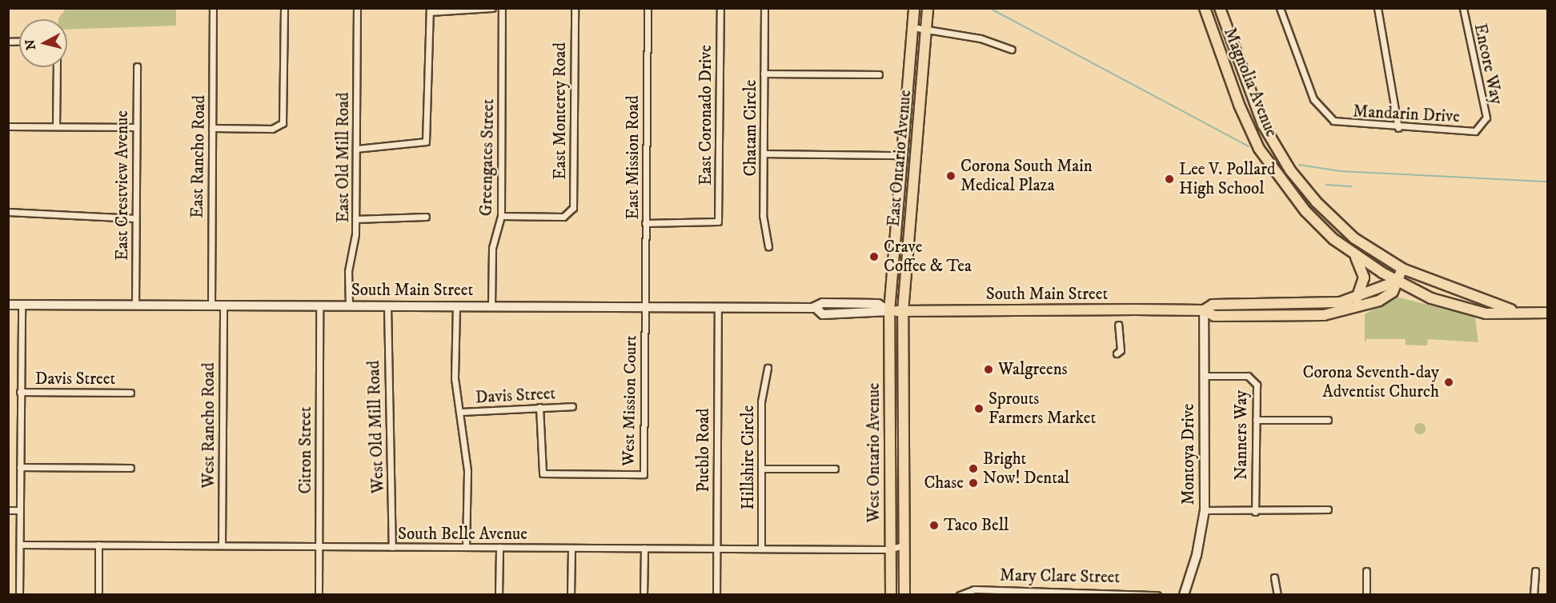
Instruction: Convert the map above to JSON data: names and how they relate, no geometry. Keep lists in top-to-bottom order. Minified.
{"streets":{"main road":["Magnolia Avenue","East Ontario Avenue","South Main Street","West Ontario Avenue","Montoya Drive"],"street":["Encore Way","East Monterey Road","Mandarin Drive","East Coronado Drive","Chatam Circle","East Rancho Road","East Old Mill Road","Greengates Street","East Mission Road","East Crestview Avenue","Davis Street","West Mission Court","West Rancho Road","West Old Mill Road","Nanners Way","Citron Street","Pueblo Road","Hillshire Circle","South Belle Avenue","Mary Clare Street"]},"crossings":[["Encore Way","Mandarin Drive"],["Magnolia Avenue","South Main Street"],["East Monterey Road","Greengates Street"],["East Coronado Drive","East Mission Road"],["East Rancho Road","South Main Street"],["East Old Mill Road","South Main Street"],["Greengates Street","South Main Street"],["East Mission Road","South Main Street"],["East Mission Road","West Mission Court"],["East Ontario Avenue","South Main Street"],["East Ontario Avenue","West Ontario Avenue"],["East Crestview Avenue","South Main Street"],["South Main Street","West Mission Court"],["South Main Street","West Rancho Road"],["South Main Street","West Old Mill Road"],["South Main Street","Citron Street"],["South Main Street","Pueblo Road"],["South Main Street","West Ontario Avenue"],["South Main Street","Montoya Drive"],["Davis Street","West Mission Court"],["West Rancho Road","South Belle Avenue"],["West Old Mill Road","South Belle Avenue"],["Nanners Way","Montoya Drive"],["Citron Street","South Belle Avenue"],["Pueblo Road","South Belle Avenue"],["West Ontario Avenue","South Belle Avenue"],["Hillshire Circle","South Belle Avenue"]],"places":["Corona South Main Medical Plaza","Lee V. Pollard High School","Crave Coffee & Tea","Walgreens","Corona Seventh-day Adventist Church","Sprouts Farmers Market","Bright Now! Dental","Chase","Taco Bell"],"north":"left"}
